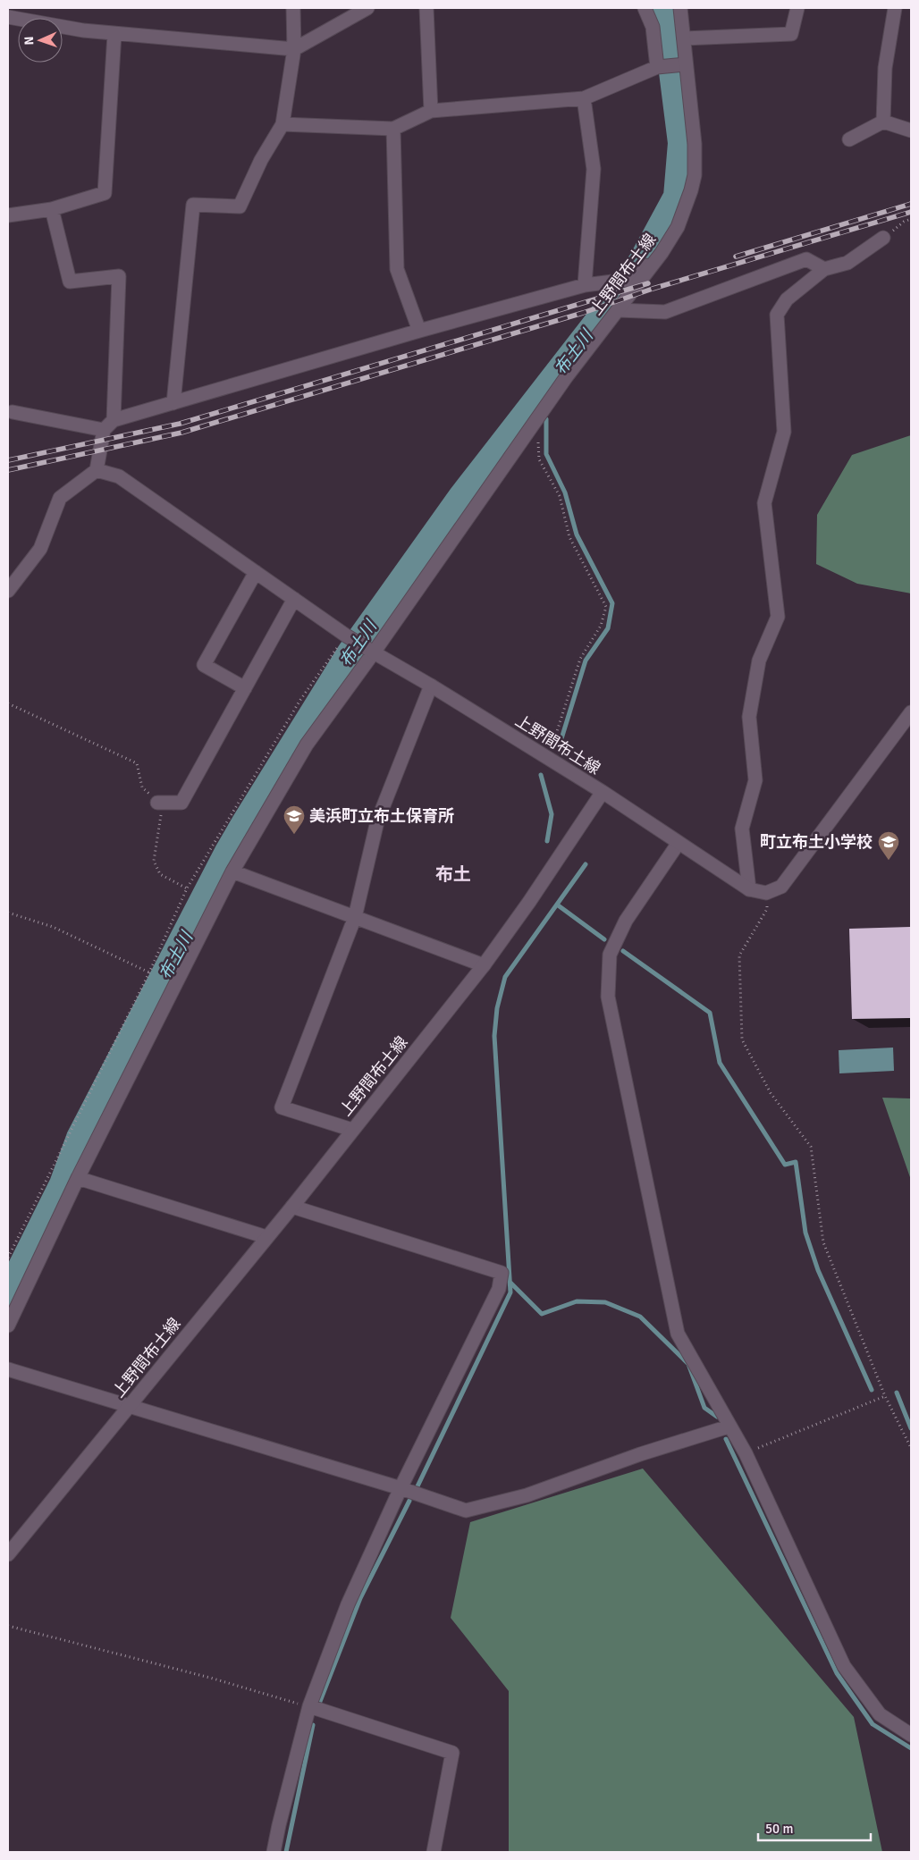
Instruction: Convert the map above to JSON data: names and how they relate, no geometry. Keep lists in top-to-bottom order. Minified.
{"streets":{"street":["上野間布土線"]},"districts":["布土"],"water":["布土川"],"places":{"school or university":["美浜町立布土保育所","町立布土小学校"]},"scale_bar":"50 m","north":"left"}
